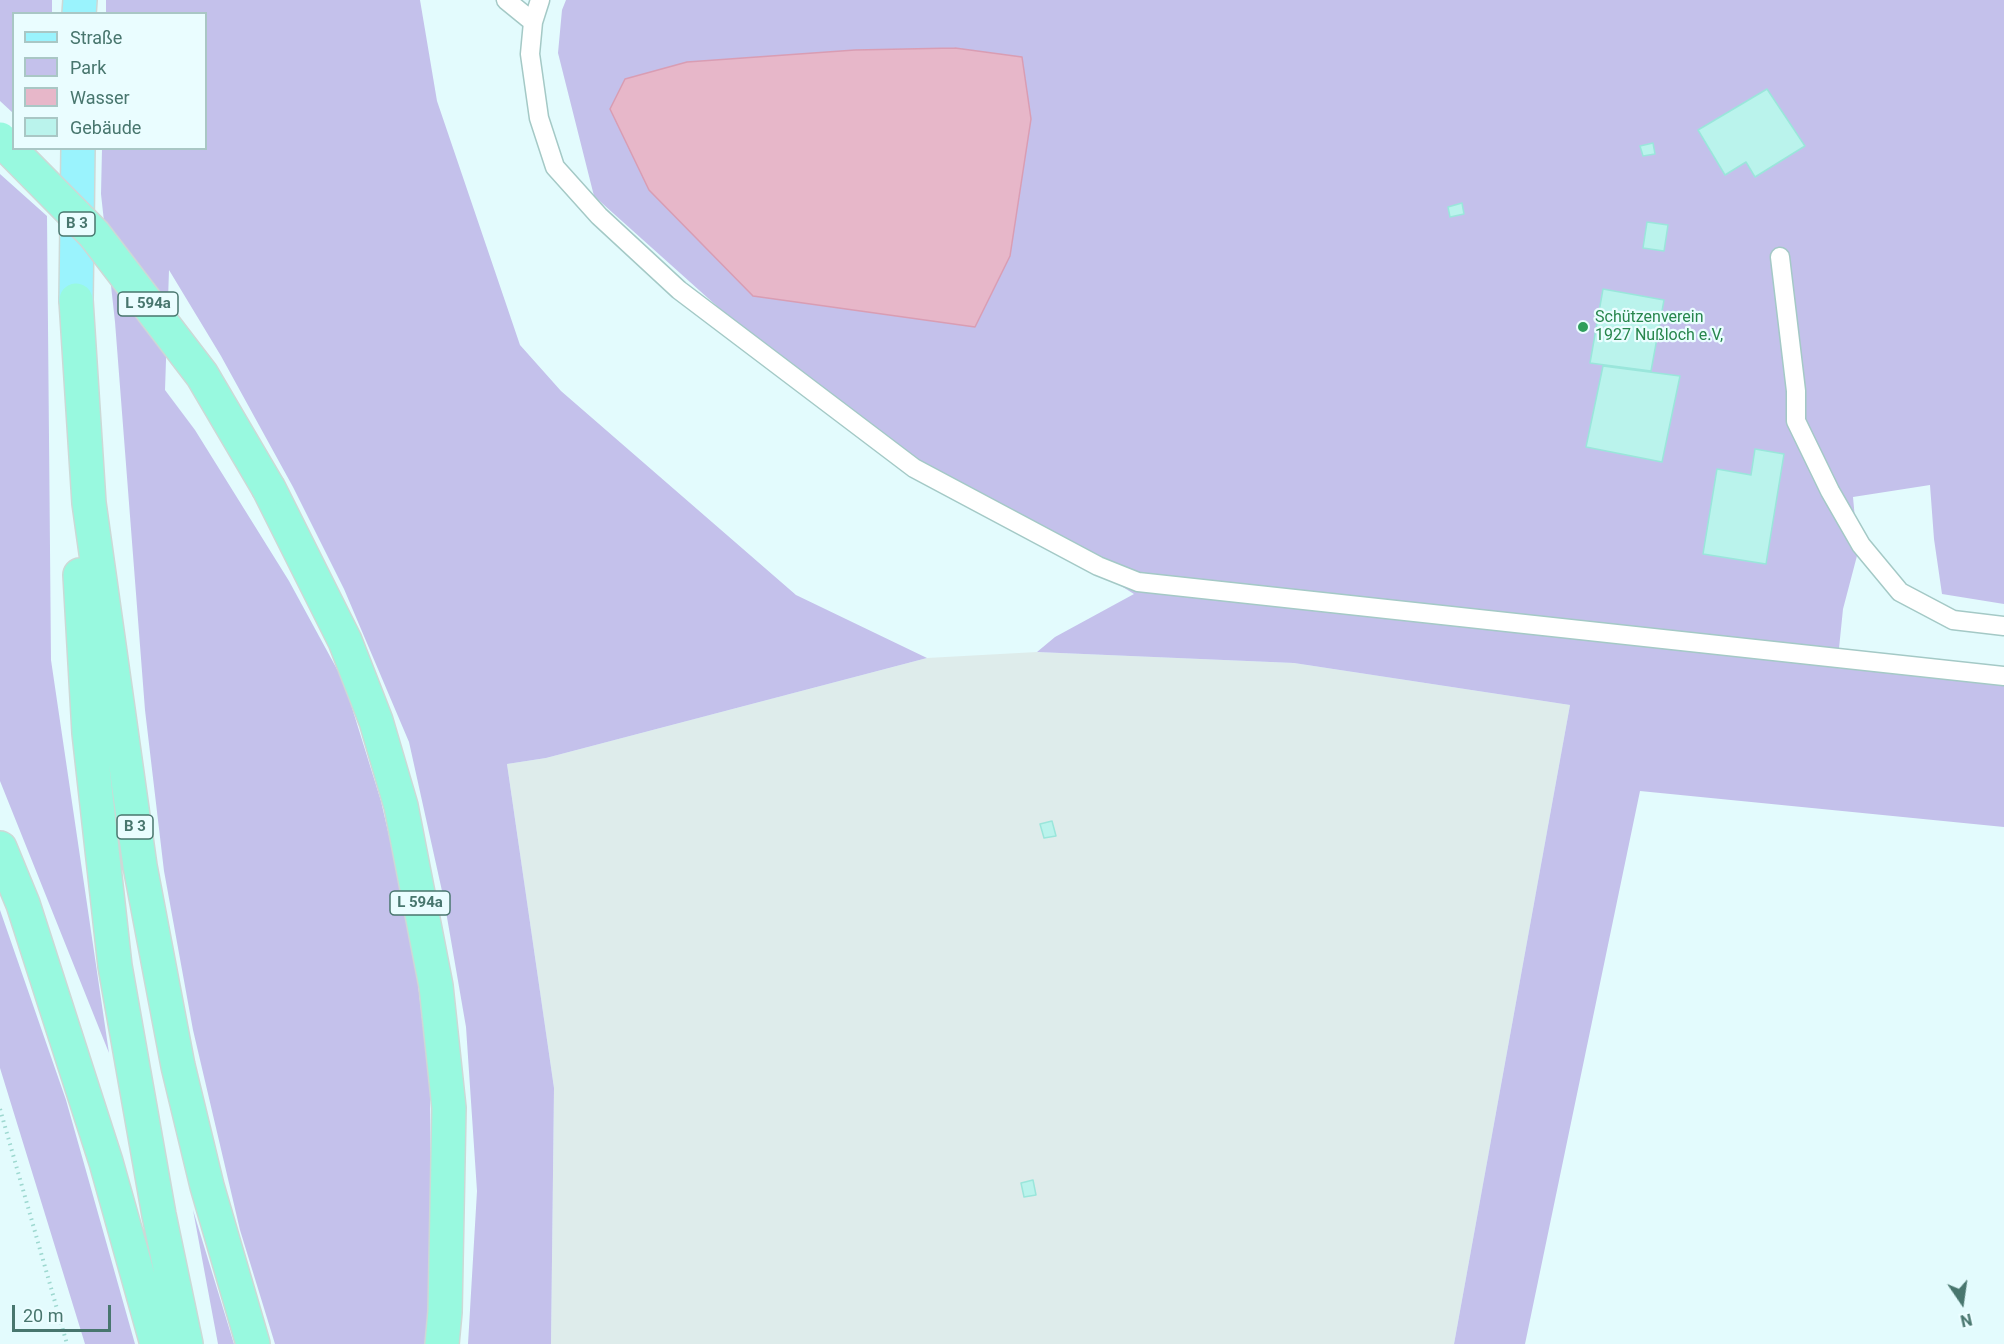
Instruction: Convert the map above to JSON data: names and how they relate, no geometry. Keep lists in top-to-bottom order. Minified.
{"streets":{"highway":["B 3","L 594a"]},"places":["Schützenverein 1927 Nußloch e.V,"],"legend":["Straße","Park","Wasser","Gebäude"],"scale_bar":"20 m","north":"bottom"}
